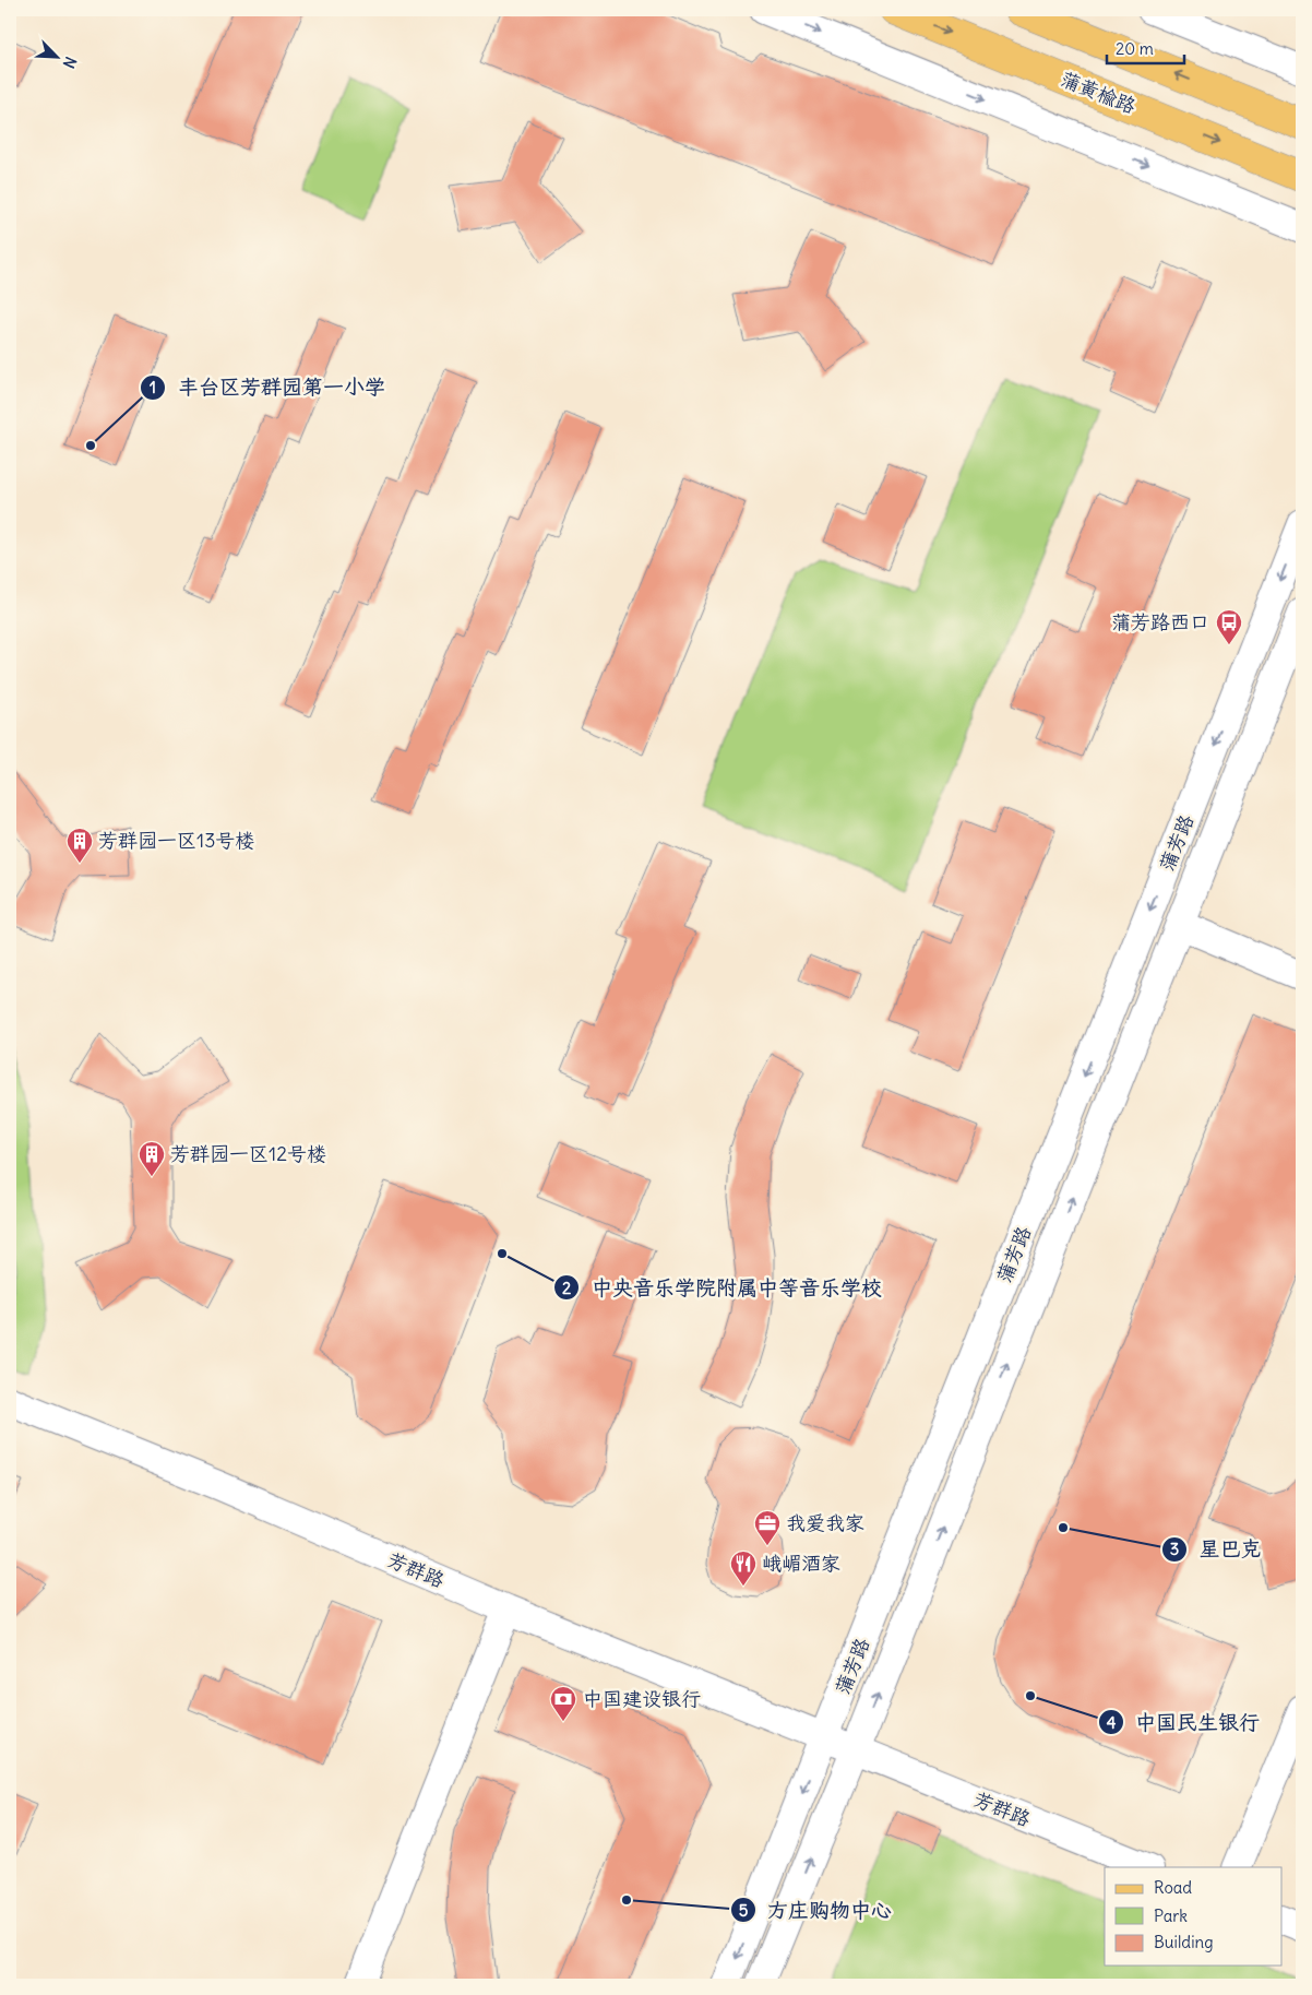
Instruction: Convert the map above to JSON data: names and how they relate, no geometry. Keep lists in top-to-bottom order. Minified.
{"streets":{"main road":["蒲黄榆路"],"street":["蒲芳路","芳群路"]},"crossings":[["蒲芳路","芳群路"]],"places":{"other":["丰台区芳群园第一小学","中央音乐学院附属中等音乐学校","星巴克","中国民生银行","方庄购物中心"],"bus stop":["蒲芳路西口"],"building":["芳群园一区13号楼","芳群园一区12号楼"],"office":["我爱我家"],"restaurant":["峨嵋酒家"],"bank":["中国建设银行"]},"legend":["Road","Park","Building"],"scale_bar":"20 m","north":"bottom right"}
